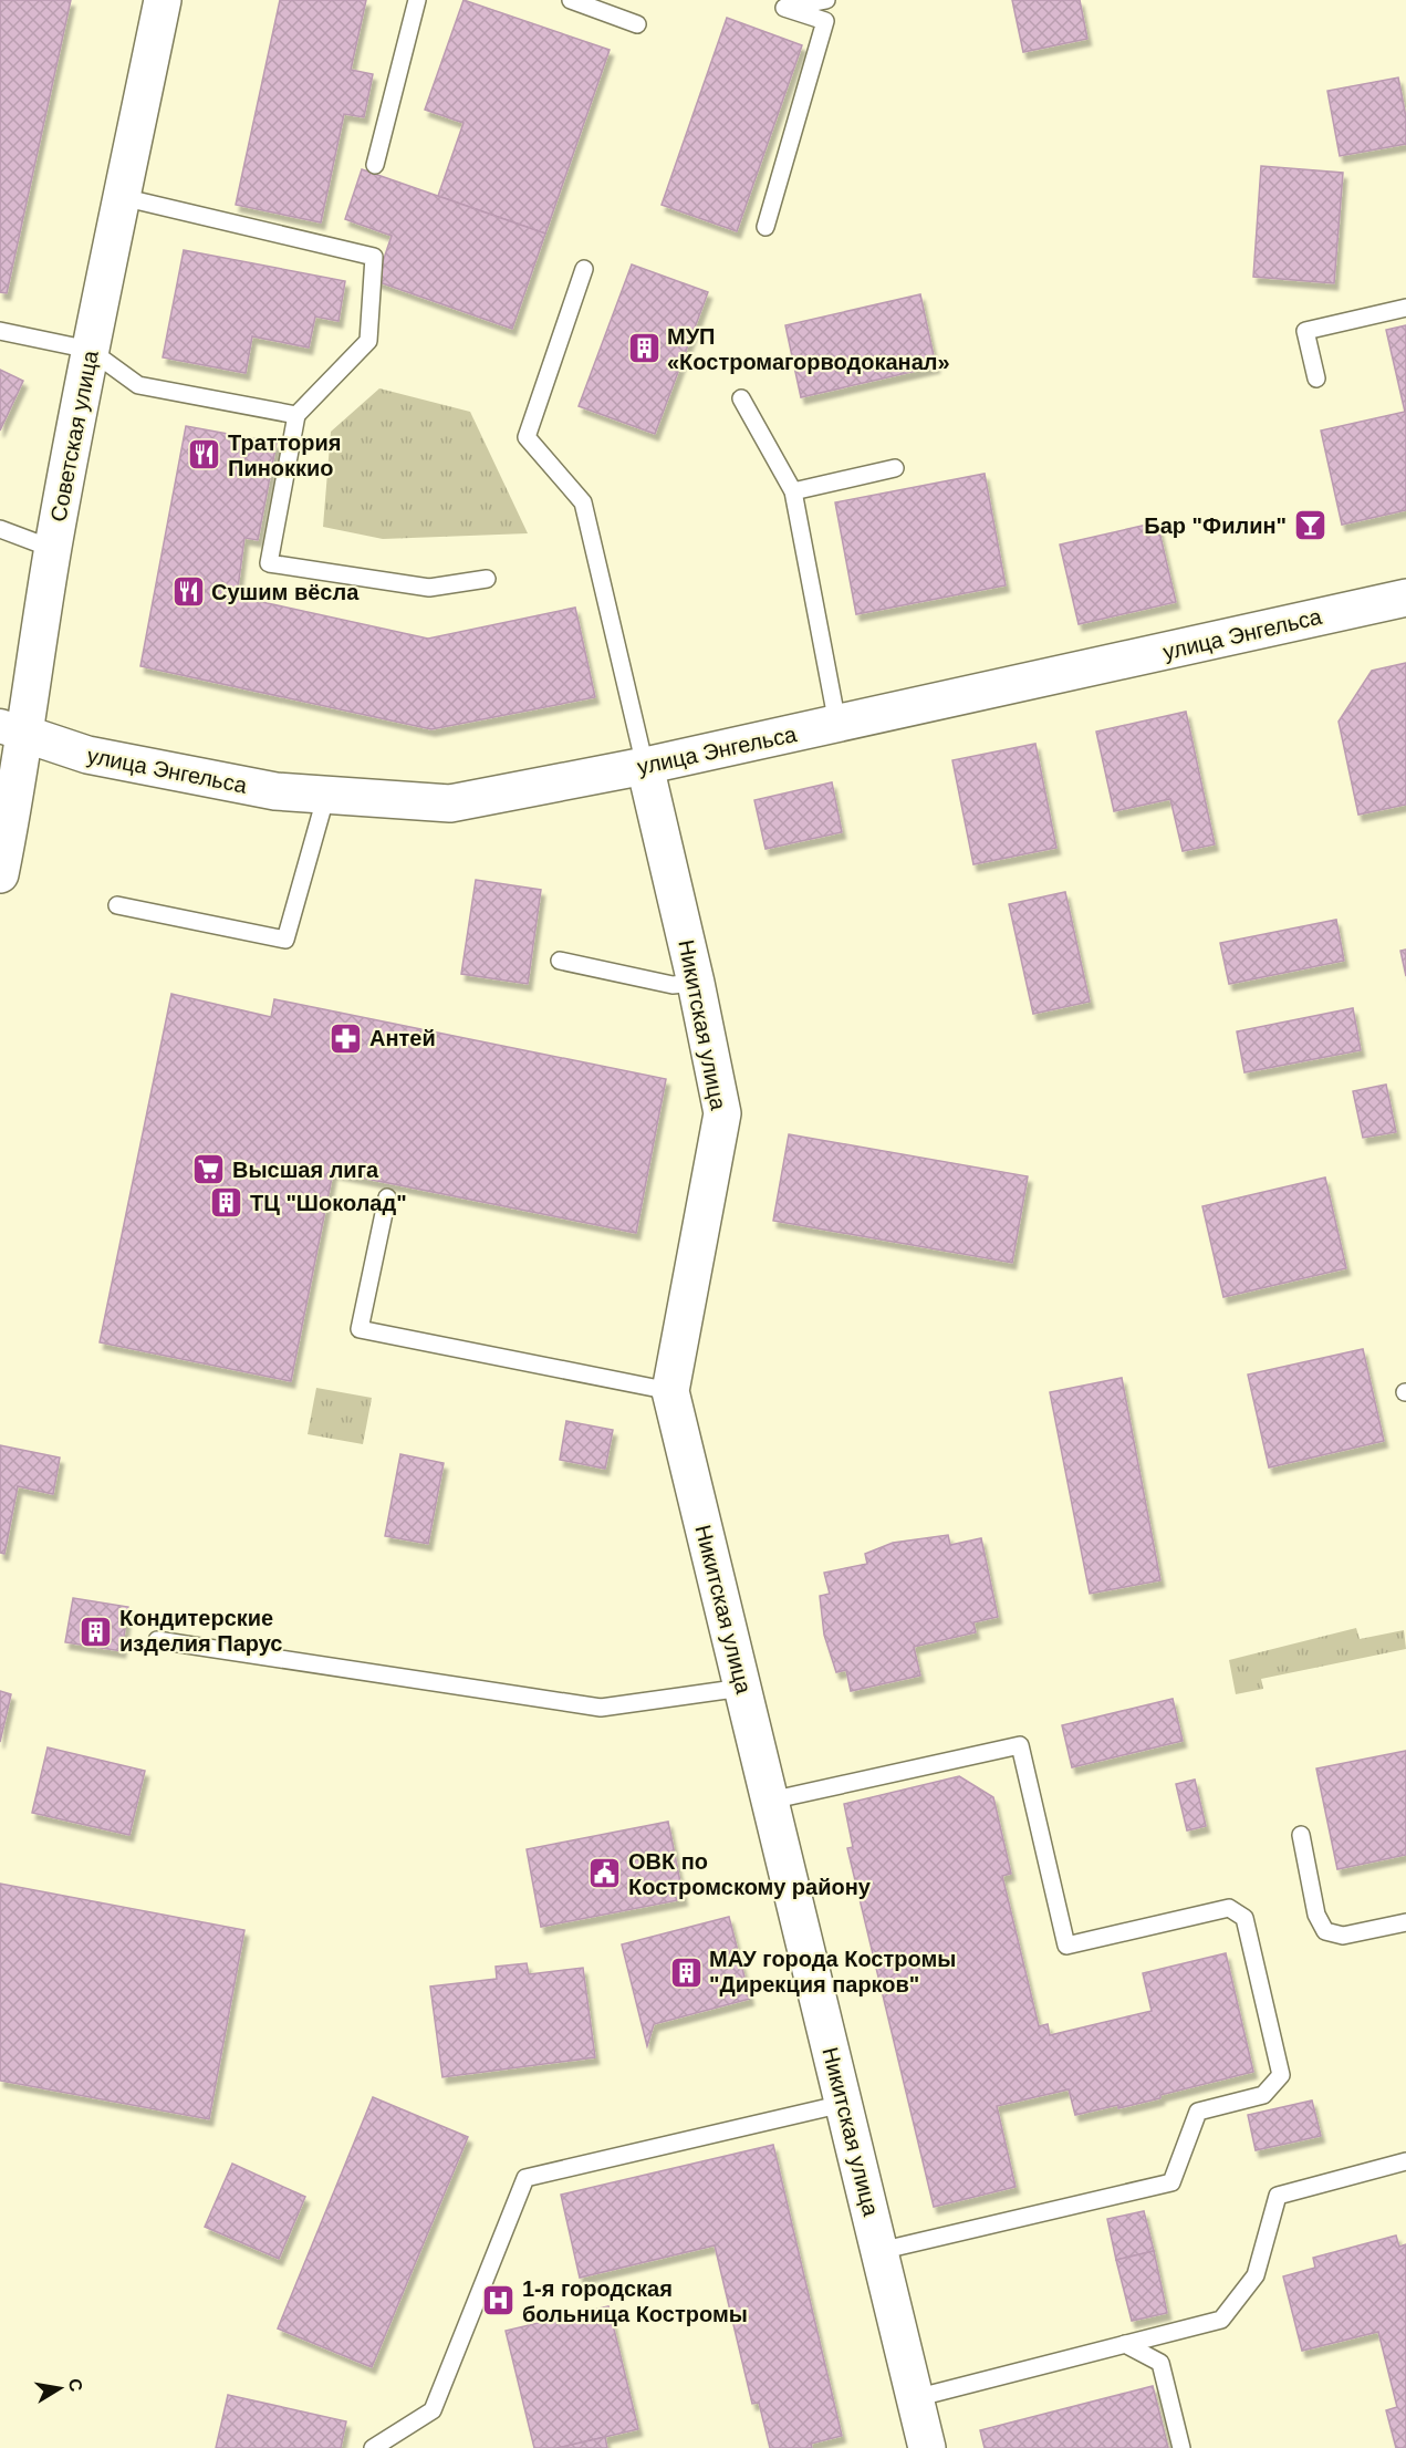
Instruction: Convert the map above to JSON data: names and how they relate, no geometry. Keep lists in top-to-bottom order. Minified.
{"streets":{"main road":["Советская улица","улица Энгельса","Никитская улица"]},"crossings":[["Советская улица","улица Энгельса"],["улица Энгельса","Никитская улица"]],"places":{"building":["МУП «Костромагорводоканал»","ТЦ \"Шоколад\"","Кондитерские изделия Парус","МАУ города Костромы \"Дирекция парков\""],"restaurant":["Траттория Пиноккио","Сушим вёсла"],"bar":["Бар \"Филин\""],"pharmacy":["Антей"],"supermarket":["Высшая лига"],"public building":["ОВК по Костромскому району"],"hospital":["1-я городская больница Костромы"]},"north":"right"}
